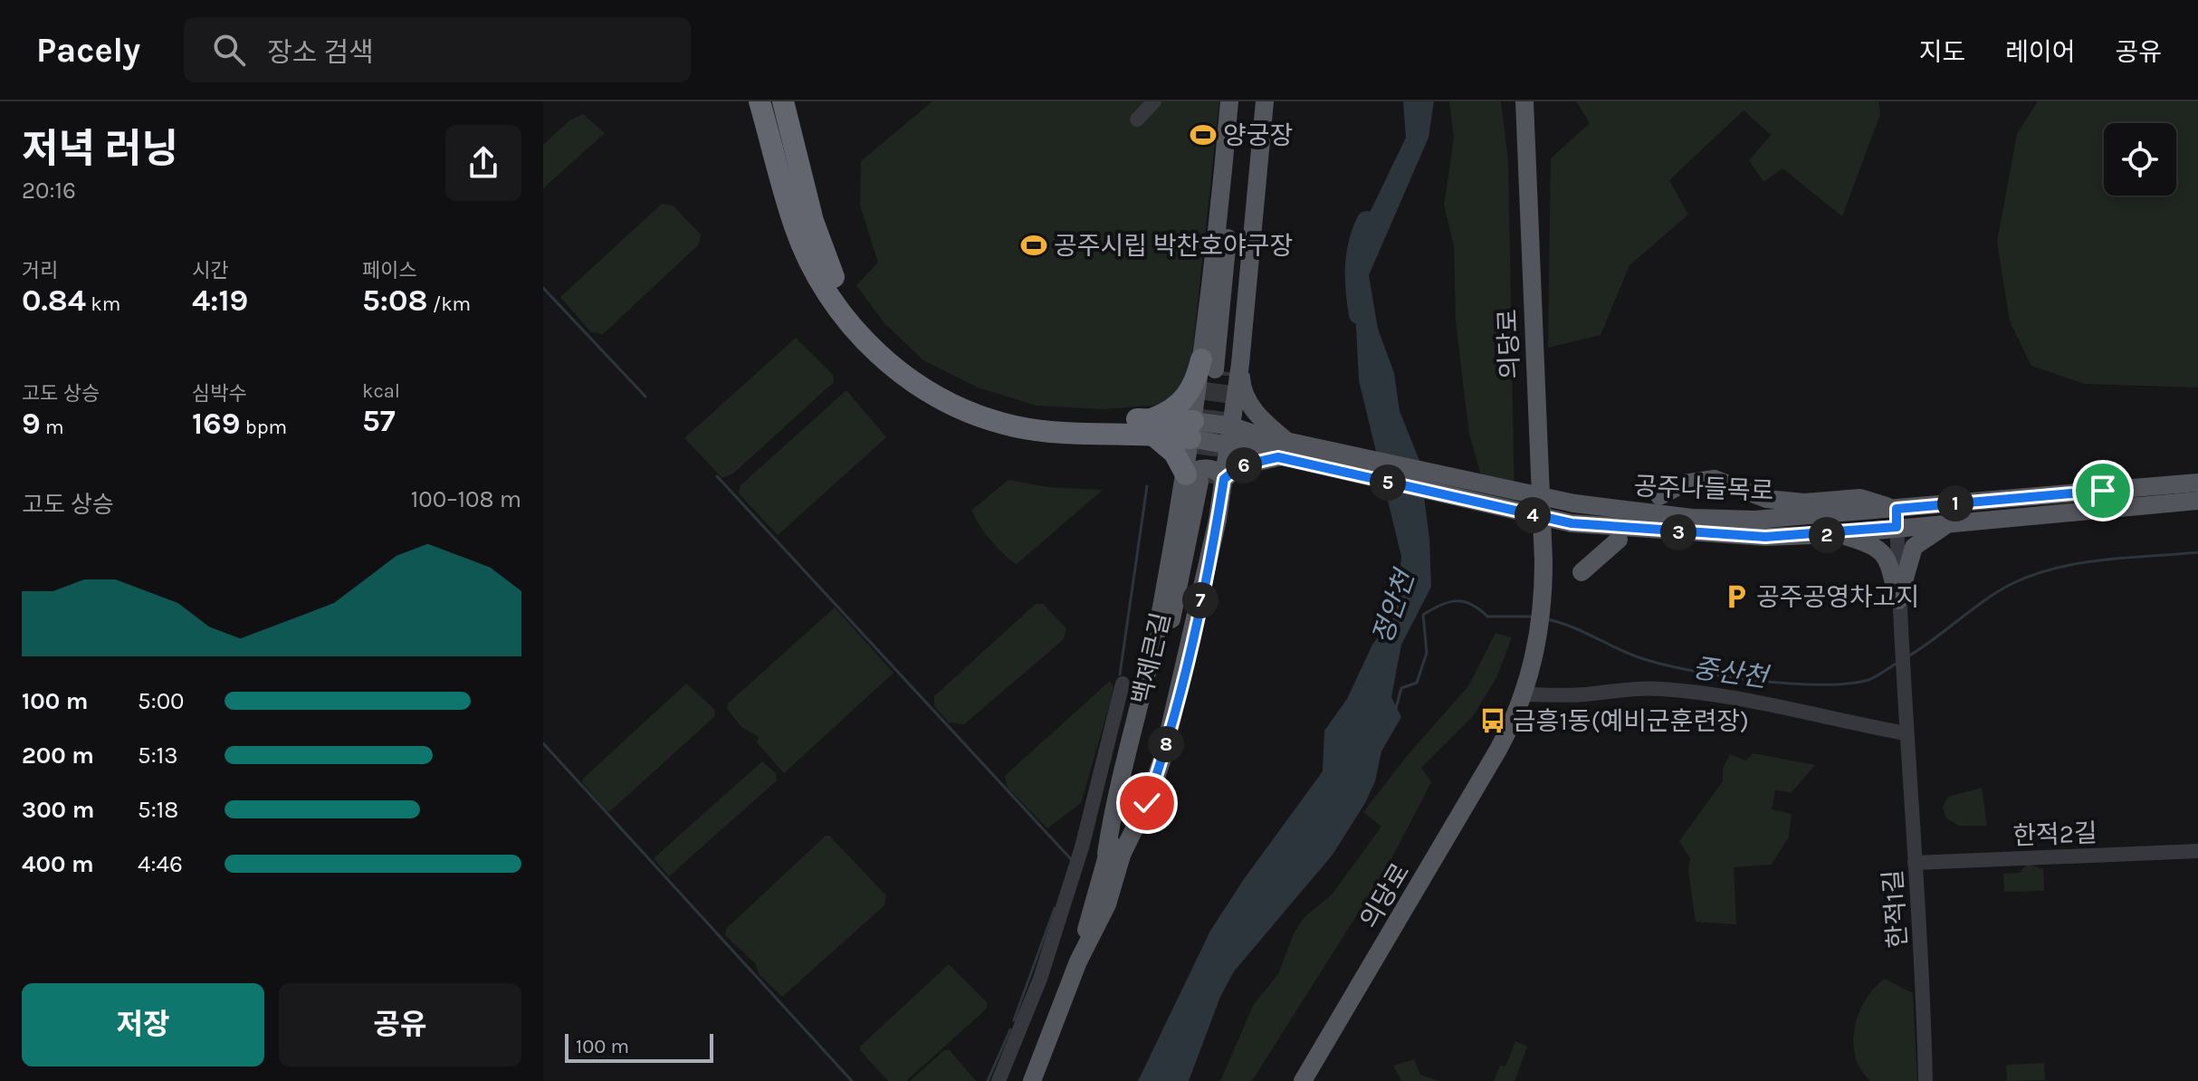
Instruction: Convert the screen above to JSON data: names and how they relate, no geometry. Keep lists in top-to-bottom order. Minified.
{"streets":{"main road":["의당로","공주나들목로","백제큰길"],"street":["한적2길","한적1길"]},"crossings":[["공주나들목로","한적1길"],["한적2길","한적1길"]],"water":["정안천","중산천"],"places":{"sports":["양궁장","공주시립 박찬호야구장"],"parking":["공주공영차고지"],"bus stop":["금흥1동(예비군훈련장)"]},"scale_bar":"100 m","page":{"header":"Pacely","search":"장소 검색","nav":["지도","레이어","공유"],"heading":["저녁 러닝","20:16"],"stats":[["거리","0.84 km"],["시간","4:19"],["페이스","5:08 /km"],["고도 상승","9 m"],["심박수","169 bpm"],["kcal","57"]],"pins":["6","5","1","4","3","2","7","8"],"chart":["고도 상승","100–108 m"],"list":[{"name":"100 m","note":"5:00"},{"name":"200 m","note":"5:13"},{"name":"300 m","note":"5:18"},{"name":"400 m","note":"4:46"}],"buttons":["저장","공유"],"scale":"100 m"}}
